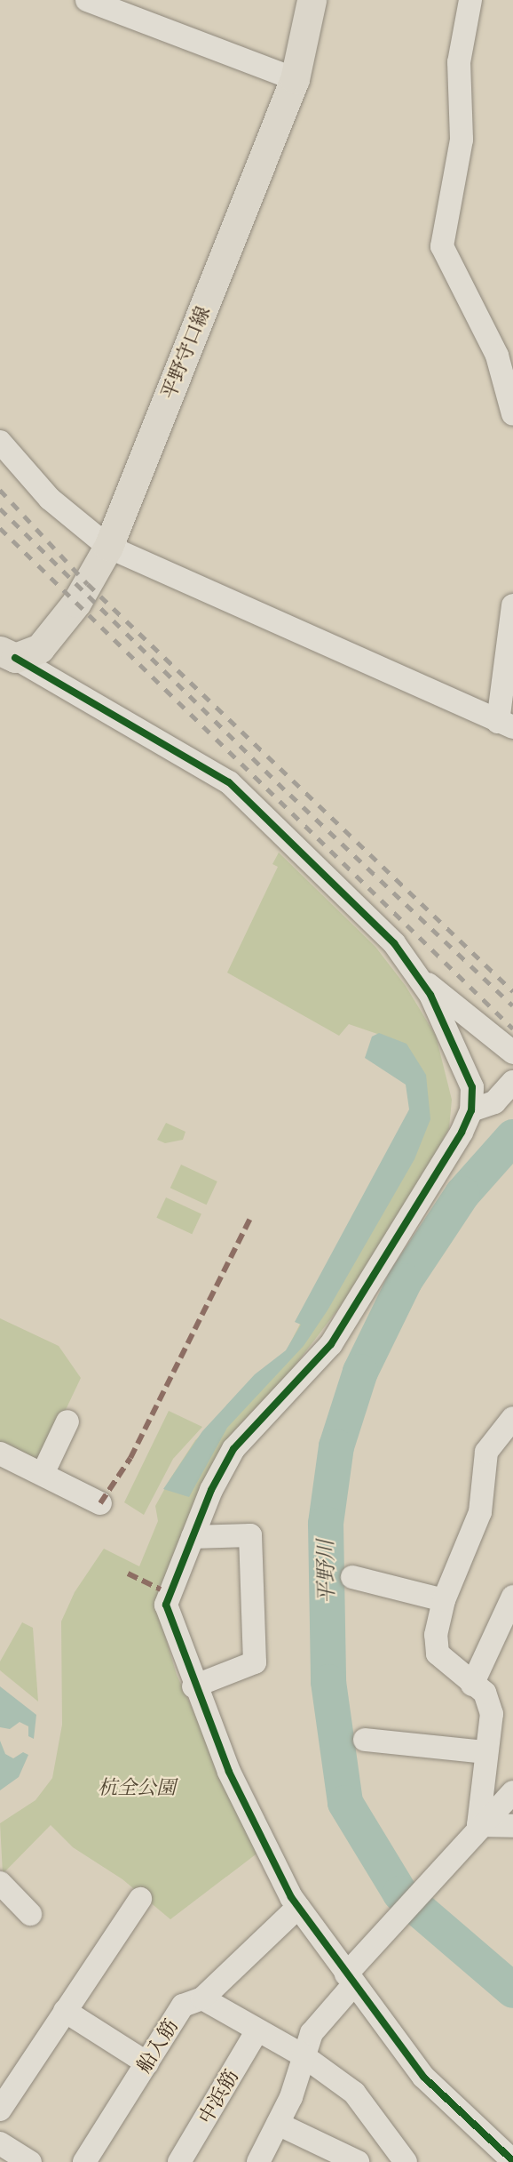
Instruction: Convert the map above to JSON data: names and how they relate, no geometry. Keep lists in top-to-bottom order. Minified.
{"streets":{"main road":["平野守口線"],"street":["船入筋","中浜筋"]},"water":["平野川"],"parks":["杭全公園"]}
